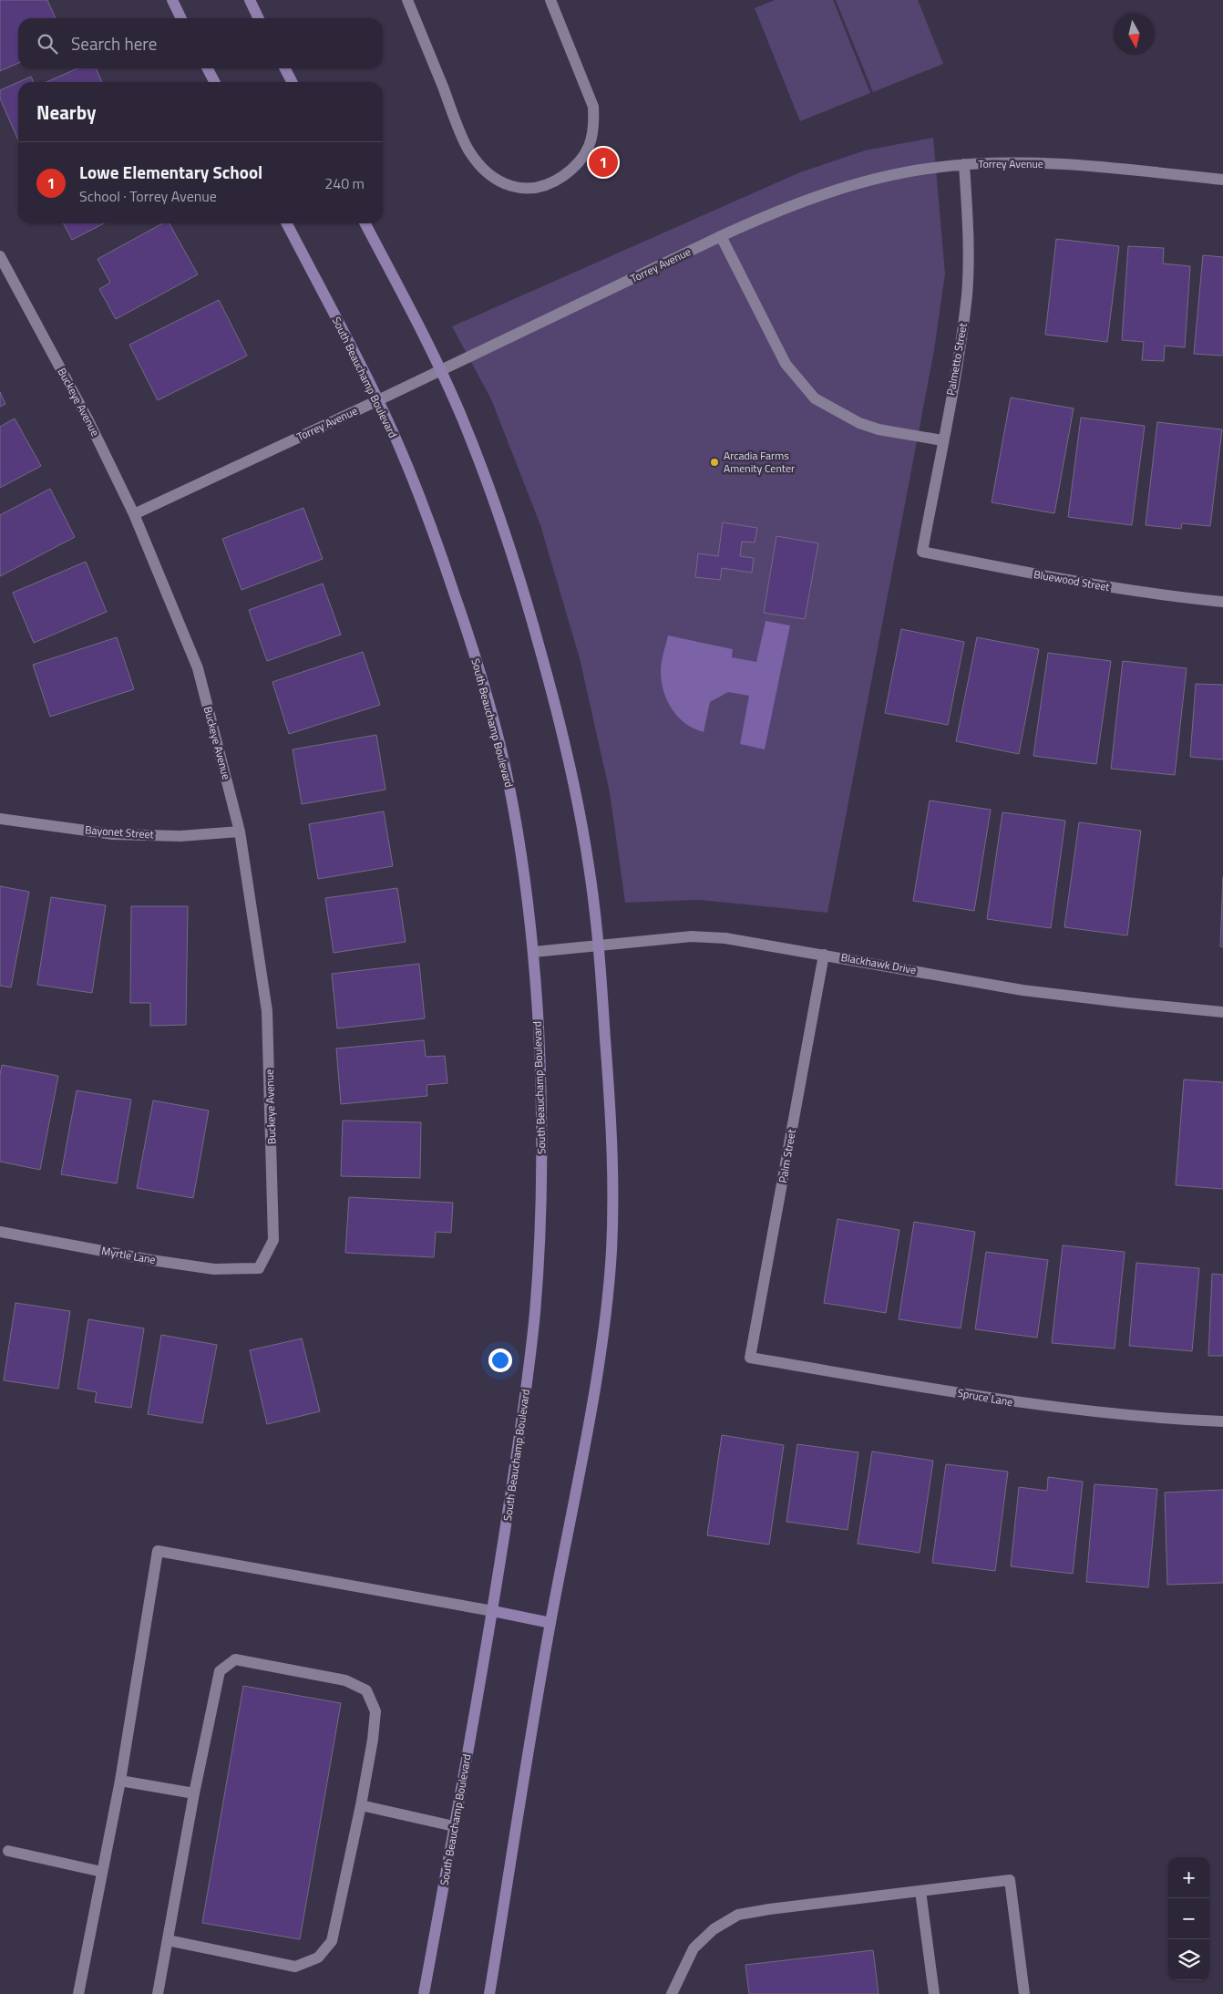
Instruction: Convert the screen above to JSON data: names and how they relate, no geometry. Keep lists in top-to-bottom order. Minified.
{"streets":{"street":["Torrey Avenue","Palmetto Street","South Beauchamp Boulevard","Buckeye Avenue","Bluewood Street","Bayonet Street","Blackhawk Drive","Palm Street","Myrtle Lane","Spruce Lane"]},"crossings":[["Torrey Avenue","Palmetto Street"],["Torrey Avenue","South Beauchamp Boulevard"],["Torrey Avenue","Buckeye Avenue"],["Palmetto Street","Bluewood Street"],["South Beauchamp Boulevard","Blackhawk Drive"],["Buckeye Avenue","Bayonet Street"],["Buckeye Avenue","Myrtle Lane"],["Blackhawk Drive","Palm Street"],["Palm Street","Spruce Lane"]],"places":["Arcadia Farms Amenity Center"],"north":"bottom","page":{"search":"Search here","heading":"Nearby","list":[{"mark":"1","name":"Lowe Elementary School","note":"School · Torrey Avenue","value":"240 m"}],"pins":"1","map_buttons":["+","−"]}}
